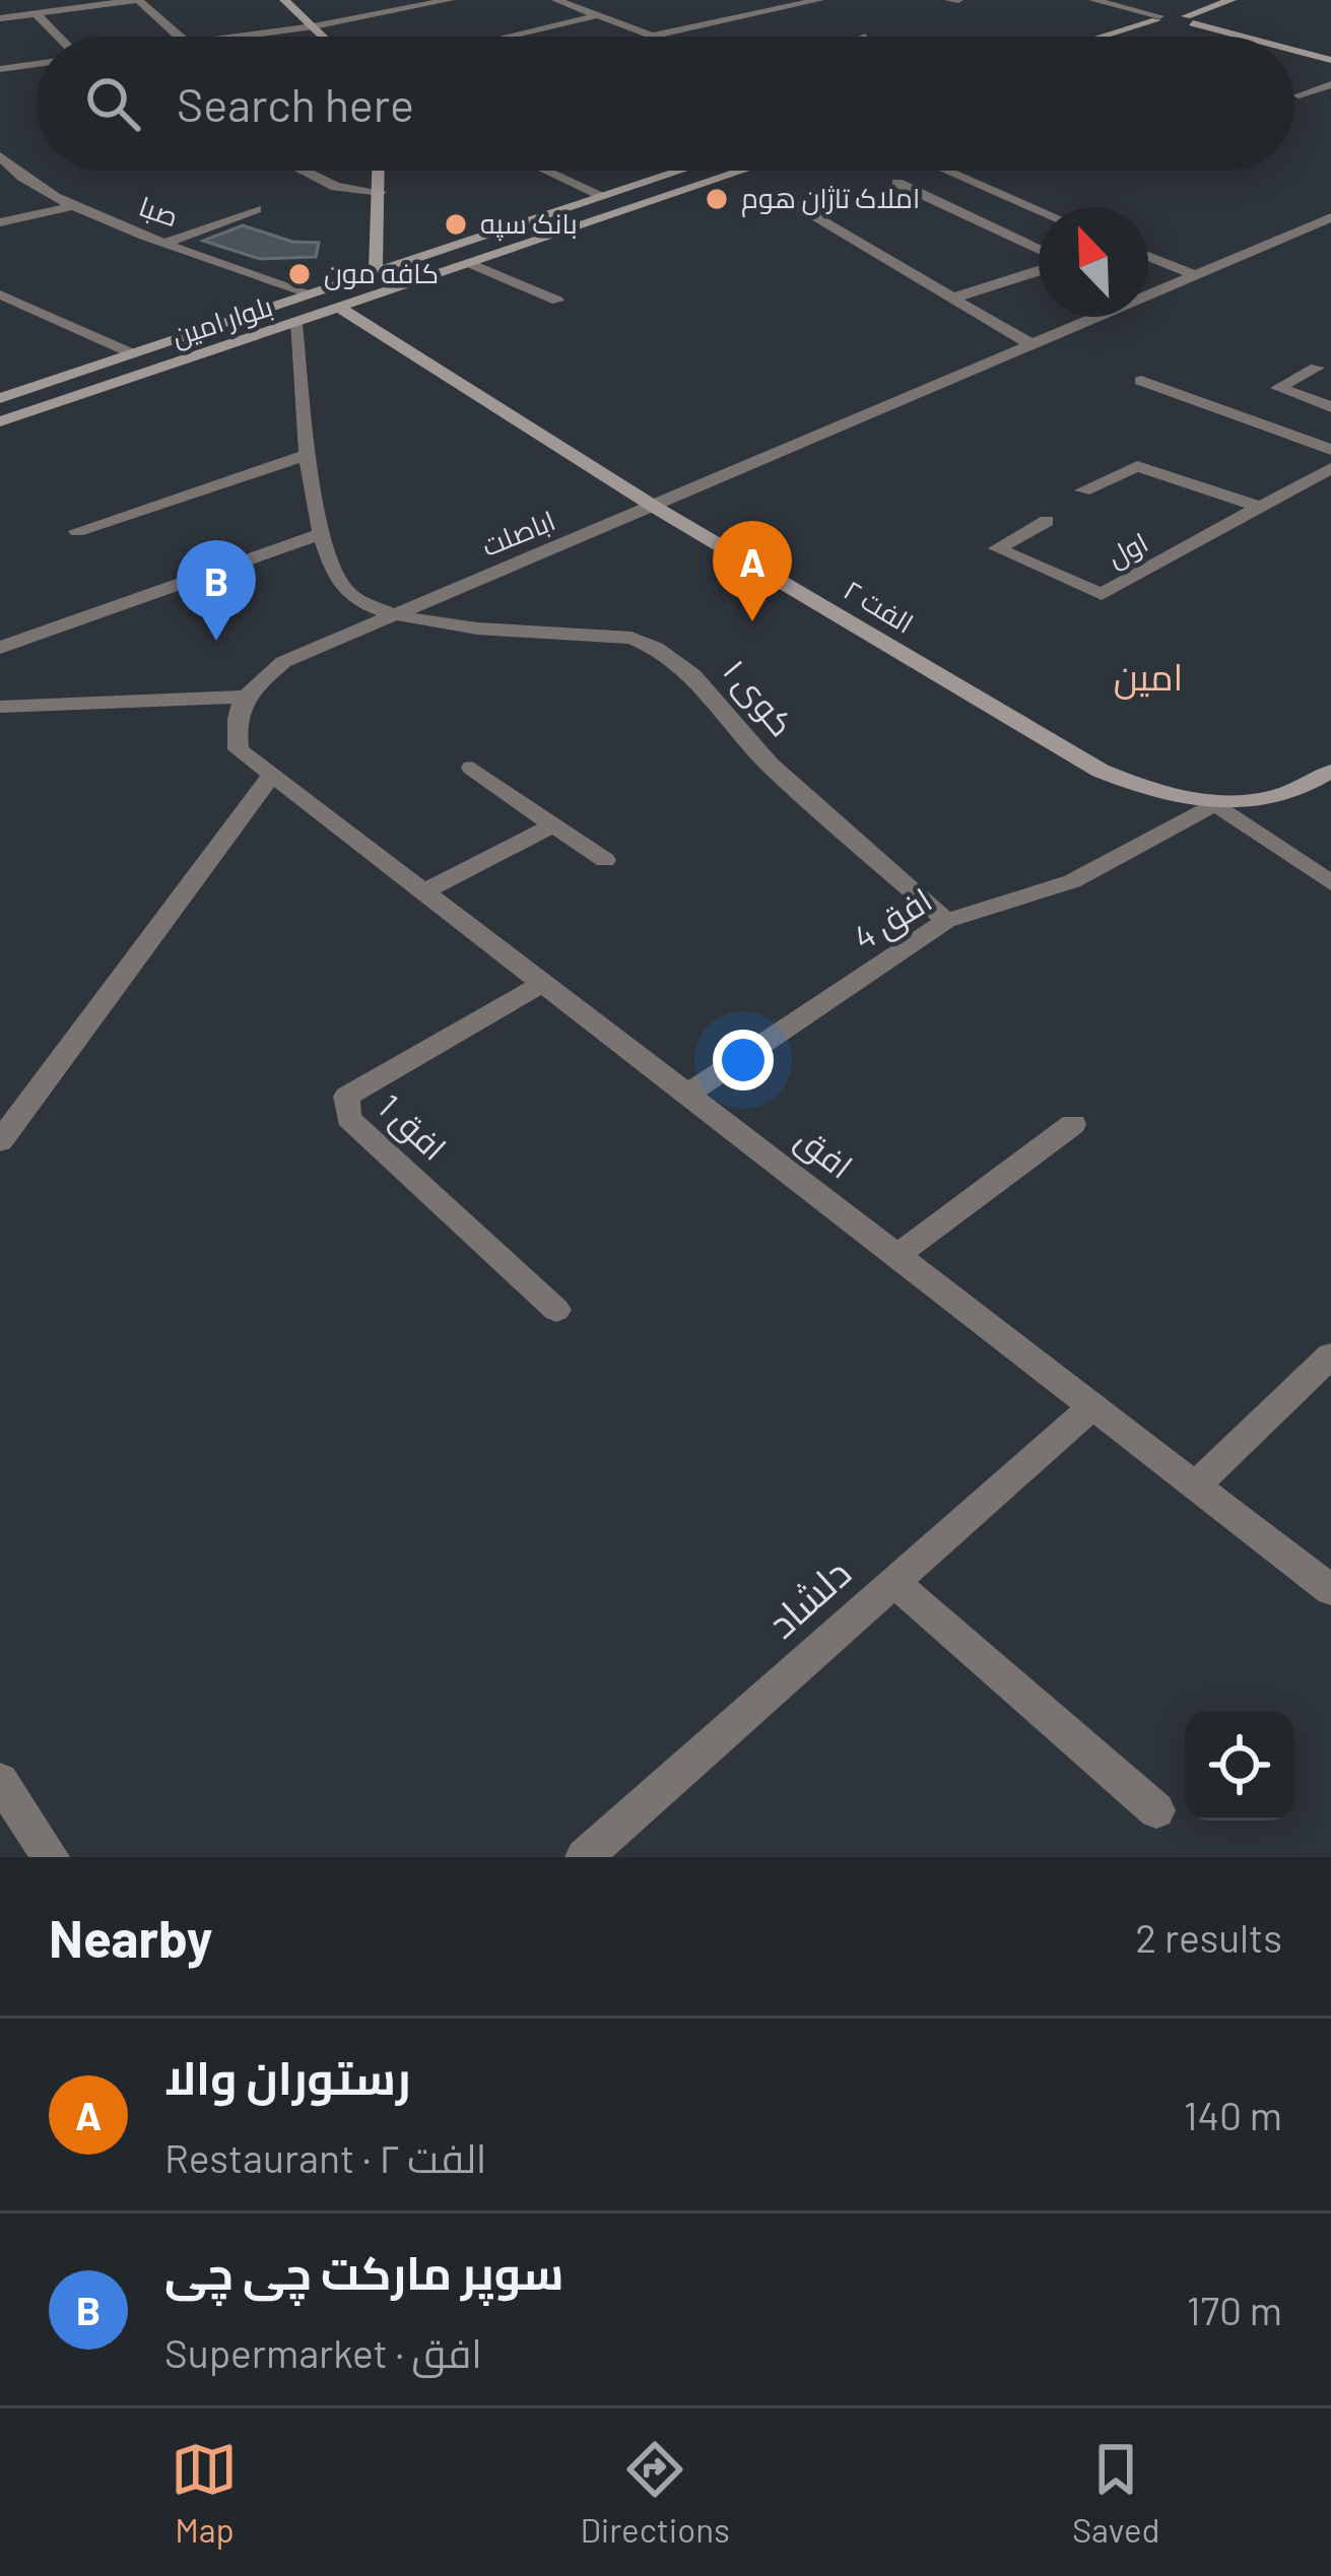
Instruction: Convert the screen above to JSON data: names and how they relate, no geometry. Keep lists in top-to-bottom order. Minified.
{"streets":{"main road":["بلوار امین","الفت ۲"],"street":["صبا","اباصلت","اول","کوی ۱","افق 4","افق 1","افق","دلشاد"]},"crossings":[["صبا","بلوار امین"],["بلوار امین","الفت ۲"],["بلوار امین","کوی ۱"],["اباصلت","الفت ۲"],["اباصلت","کوی ۱"],["الفت ۲","افق 4"],["کوی ۱","افق 4"],["افق 4","افق"],["افق 1","افق"],["افق","دلشاد"]],"districts":["امین"],"places":["املاک تاژان هوم","بانک سپه","کافه مون"],"north":"top left","page":{"search":"Search here","pins":["A","B"],"heading":["Nearby","2 results"],"list":[{"mark":"A","name":"رستوران والا","note":"Restaurant · الفت ۲","value":"140 m"},{"mark":"B","name":"سوپر مارکت چی چی","note":"Supermarket · افق","value":"170 m"}],"nav":["Map","Directions","Saved"]}}
